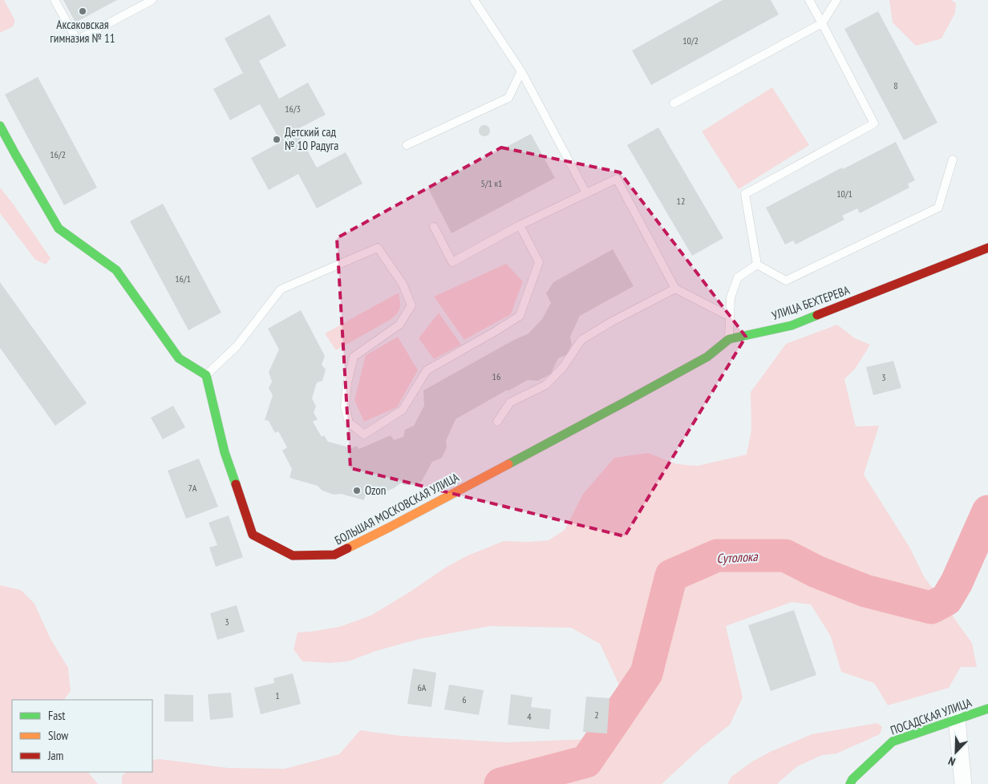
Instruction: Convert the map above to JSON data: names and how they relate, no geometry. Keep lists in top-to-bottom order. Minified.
{"streets":{"street":["УЛИЦА БЕХТЕРЕВА","БОЛЬШАЯ МОСКОВСКАЯ УЛИЦА","ПОСАДСКАЯ УЛИЦА"]},"crossings":[["УЛИЦА БЕХТЕРЕВА","БОЛЬШАЯ МОСКОВСКАЯ УЛИЦА"]],"water":["Сутолока"],"places":["Аксаковская гимназия № 11","Детский сад № 10 Радуга","Ozon"],"house_numbers":["10/2","8","16/3","16/2","5/1 к1","10/1","12","16/1","16","3","7А","3","6А","1","6","2","4"],"legend":["Fast","Slow","Jam"],"north":"bottom left"}
